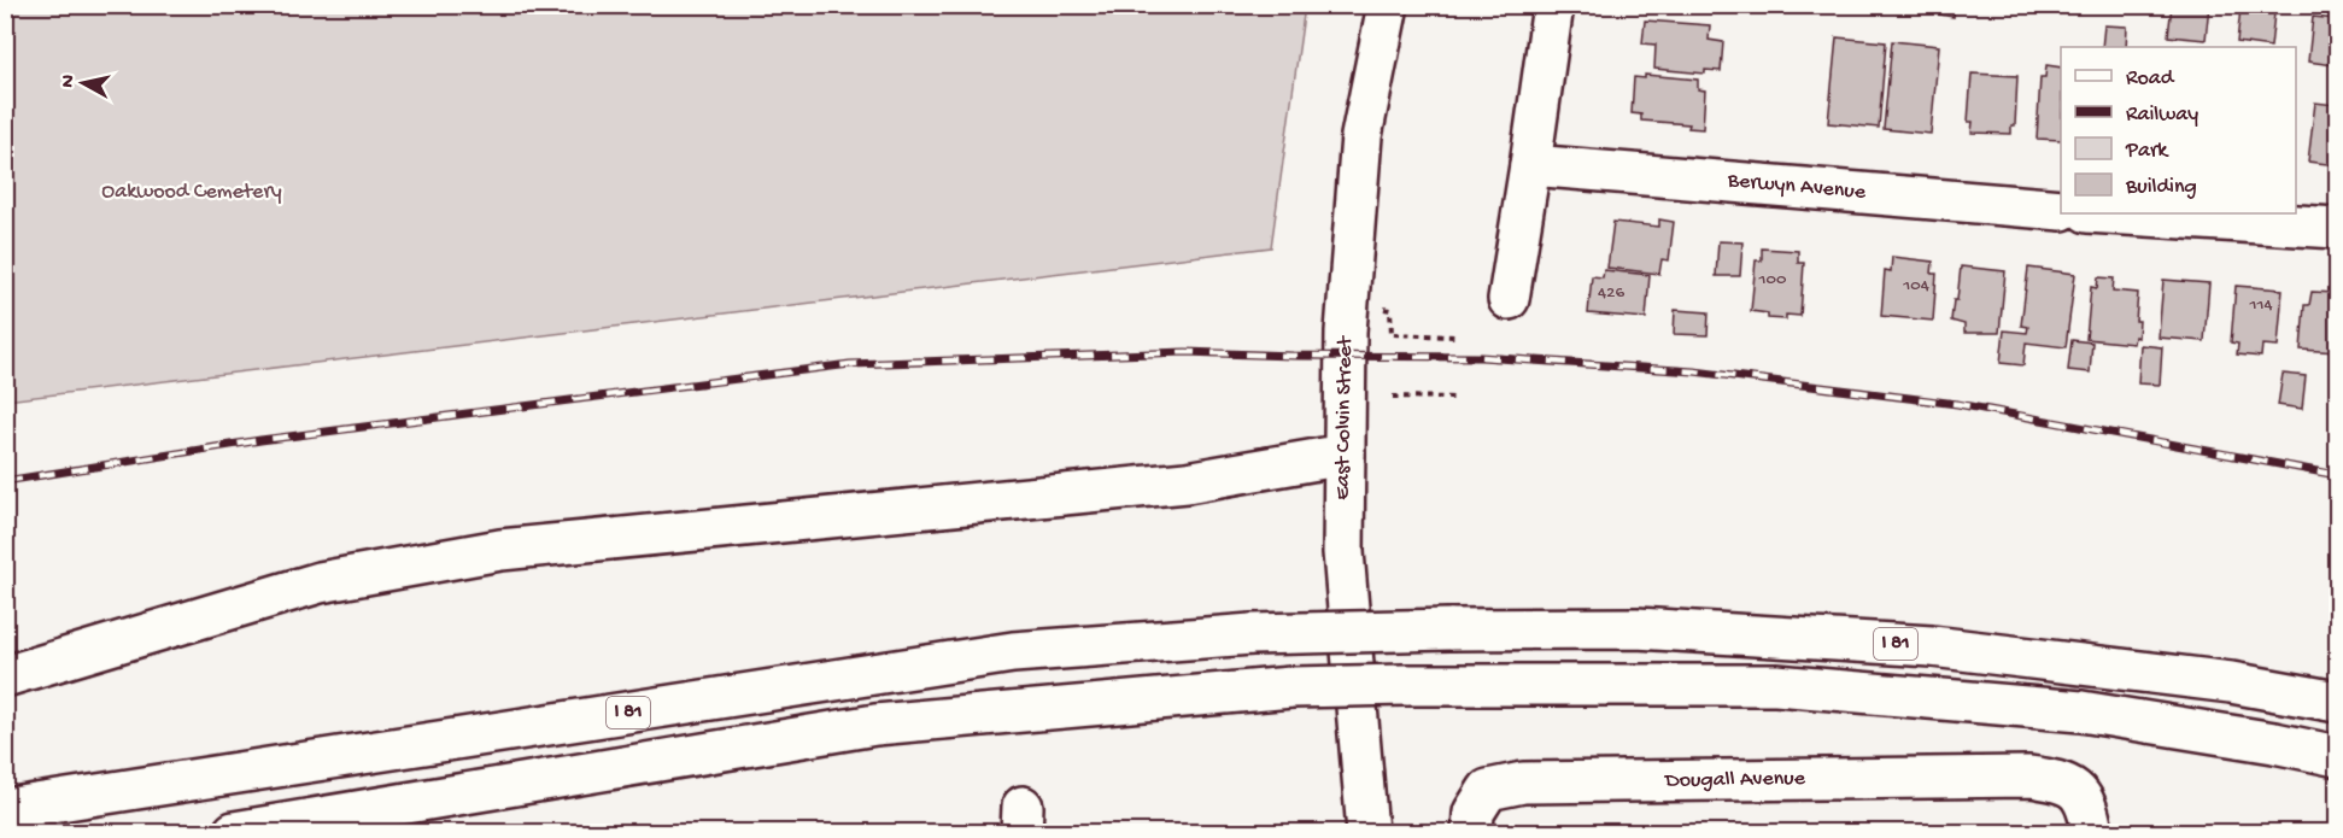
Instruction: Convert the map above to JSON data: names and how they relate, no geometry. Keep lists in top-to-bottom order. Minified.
{"streets":{"main road":["Berwyn Avenue","East Colvin Street","I 81","Dougall Avenue"]},"parks":["Oakwood Cemetery"],"house_numbers":["100","104","426","114"],"legend":["Road","Railway","Park","Building"],"north":"left"}
